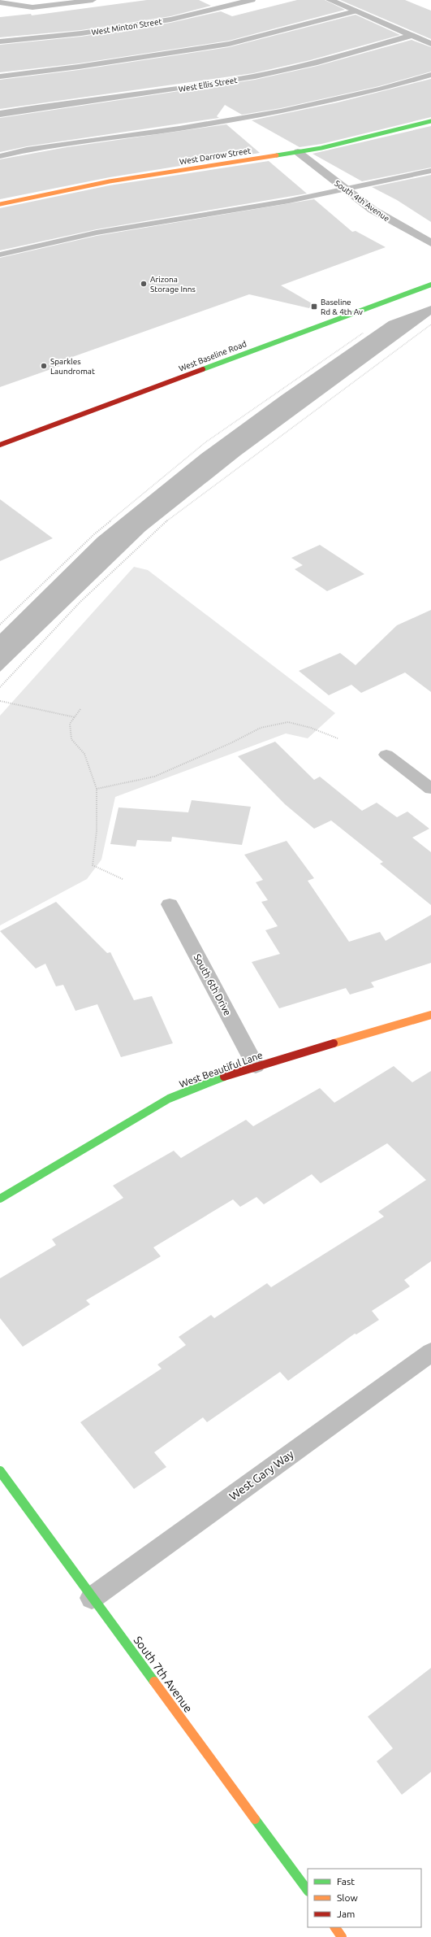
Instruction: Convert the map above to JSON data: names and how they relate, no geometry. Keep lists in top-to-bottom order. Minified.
{"streets":{"street":["West Minton Street","West Ellis Street","West Darrow Street","South 4th Avenue","West Baseline Road","South 6th Drive","West Beautiful Lane","West Gary Way","South 7th Avenue"]},"crossings":[["West Darrow Street","South 4th Avenue"],["South 6th Drive","West Beautiful Lane"],["West Gary Way","South 7th Avenue"]],"places":{"other":["Arizona Storage Inns","Sparkles Laundromat"],"transit":["Baseline Rd & 4th Av"]},"legend":["Fast","Slow","Jam"]}
